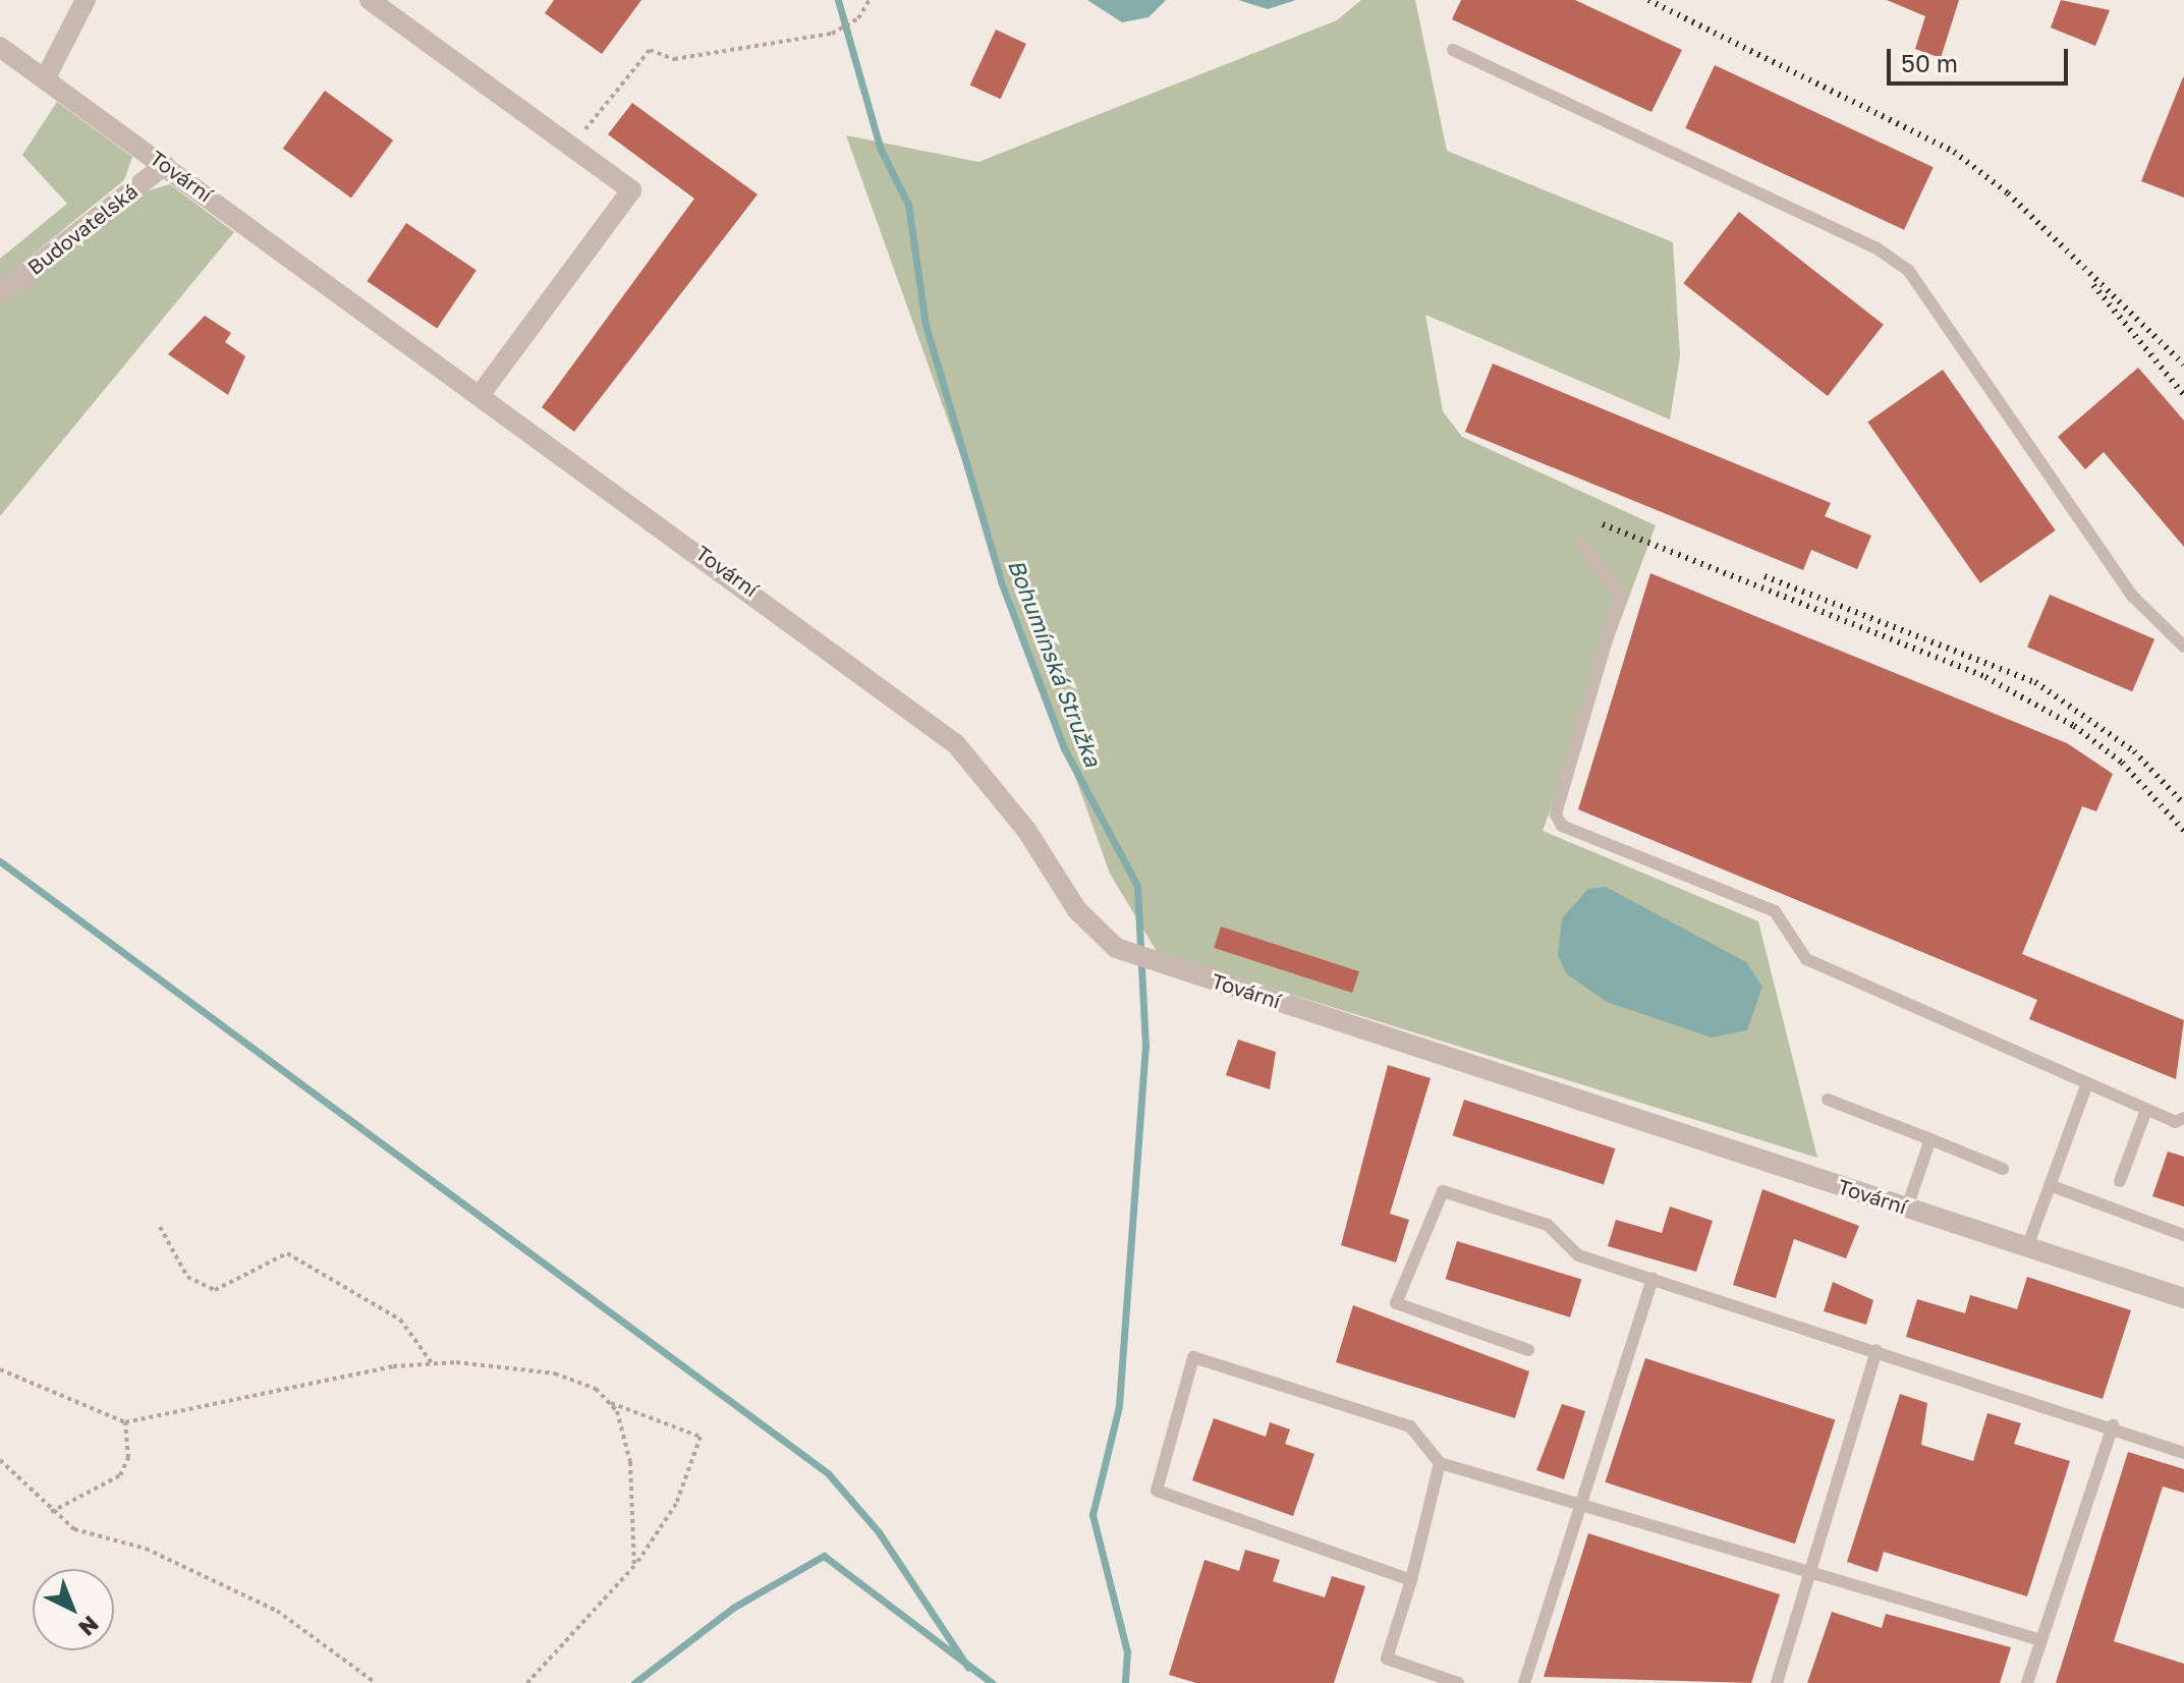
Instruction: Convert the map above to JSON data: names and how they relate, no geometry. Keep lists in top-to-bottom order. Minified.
{"streets":{"street":["Tovární","Budovatelská"]},"crossings":[["Tovární","Budovatelská"]],"water":["Bohumínská Stružka"],"scale_bar":"50 m","north":"bottom right"}
